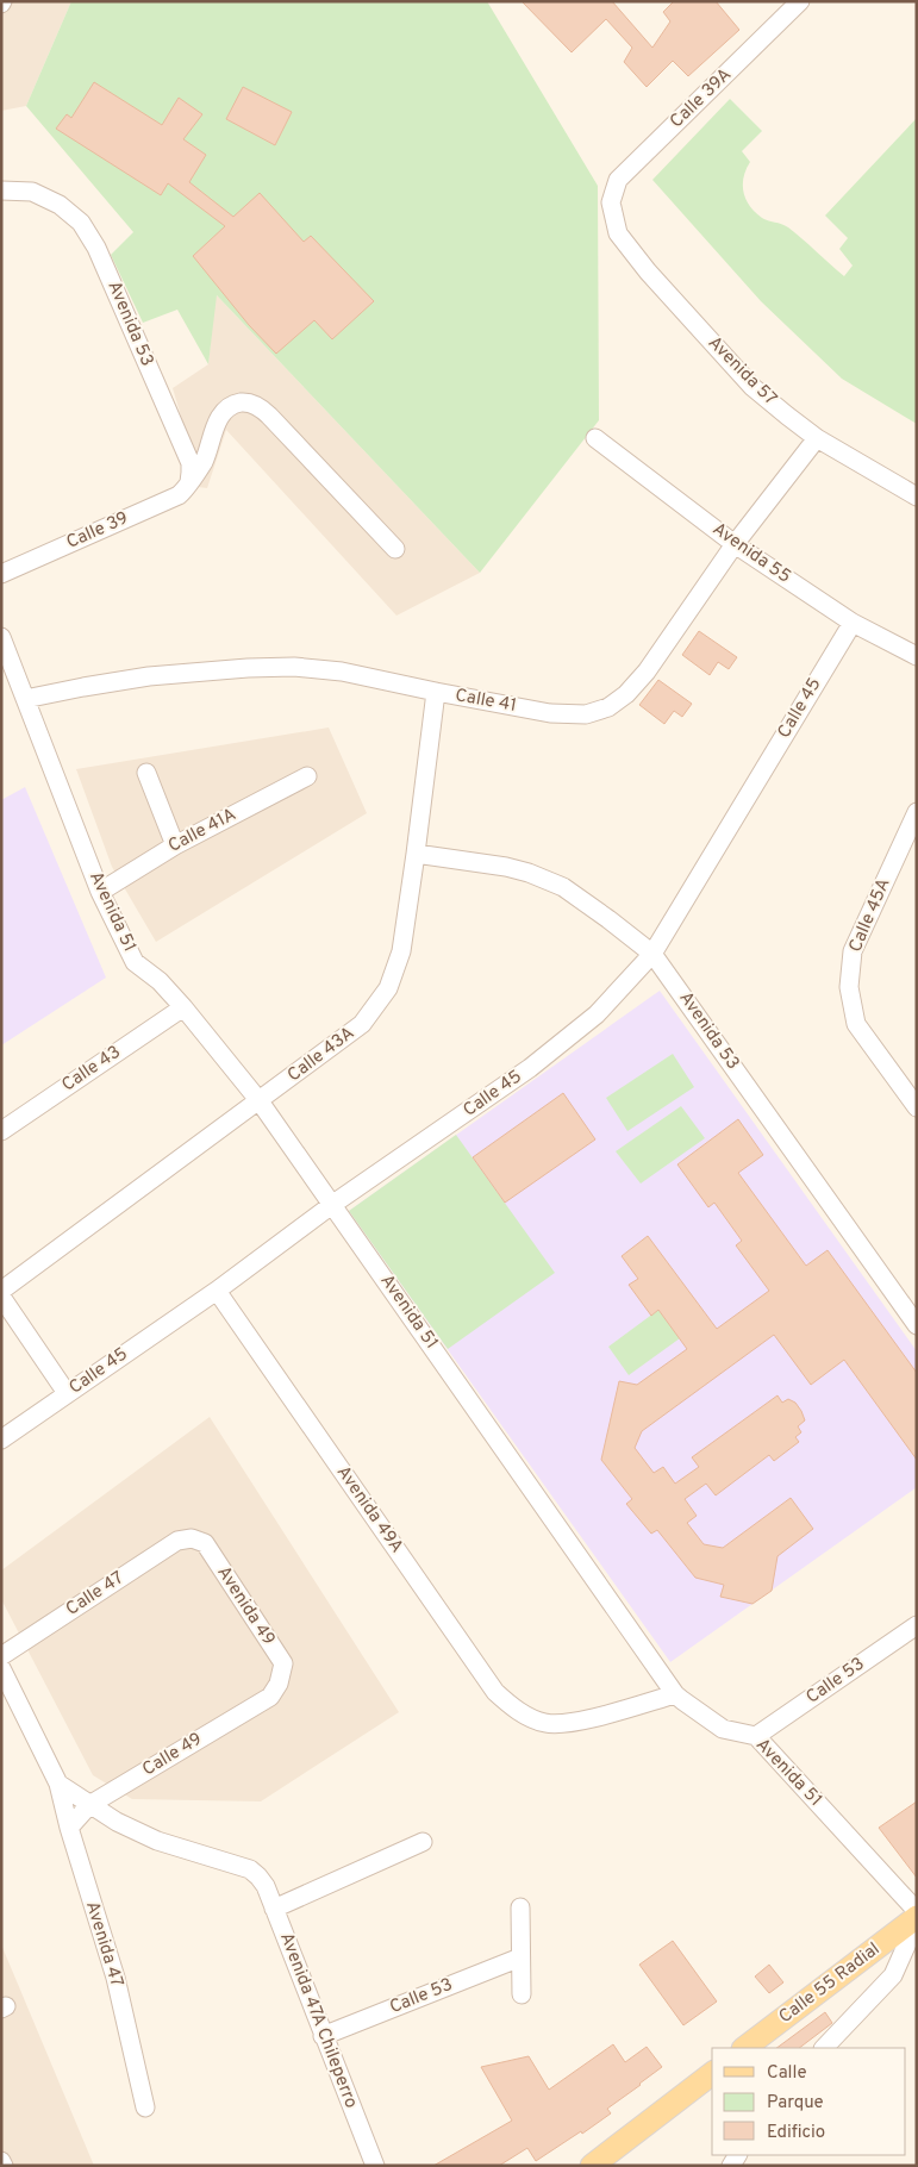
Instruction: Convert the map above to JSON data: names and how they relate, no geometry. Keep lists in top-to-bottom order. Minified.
{"streets":{"main road":["Calle 55 Radial"],"street":["Calle 39A","Avenida 53","Avenida 57","Calle 39","Avenida 55","Calle 41","Calle 45","Calle 41A","Avenida 51","Calle 45A","Calle 43A","Calle 43","Avenida 49A","Calle 47","Avenida 49","Calle 53","Calle 49","Avenida 47","Avenida 47A Chileperro"]},"crossings":[["Calle 39A","Avenida 57"],["Avenida 53","Calle 39"],["Avenida 53","Calle 45"],["Avenida 53","Calle 43A"],["Avenida 57","Calle 41"],["Avenida 55","Calle 41"],["Avenida 55","Calle 45"],["Calle 41","Avenida 51"],["Calle 41","Calle 43A"],["Calle 45","Avenida 51"],["Calle 45","Avenida 49A"],["Calle 41A","Avenida 51"],["Avenida 51","Calle 43A"],["Avenida 51","Calle 43"],["Avenida 51","Avenida 49A"],["Avenida 51","Calle 53"],["Calle 47","Avenida 49"],["Avenida 49","Calle 49"],["Calle 53","Avenida 47A Chileperro"],["Calle 49","Avenida 47"],["Calle 49","Avenida 47A Chileperro"]],"legend":["Calle","Parque","Edificio"]}
